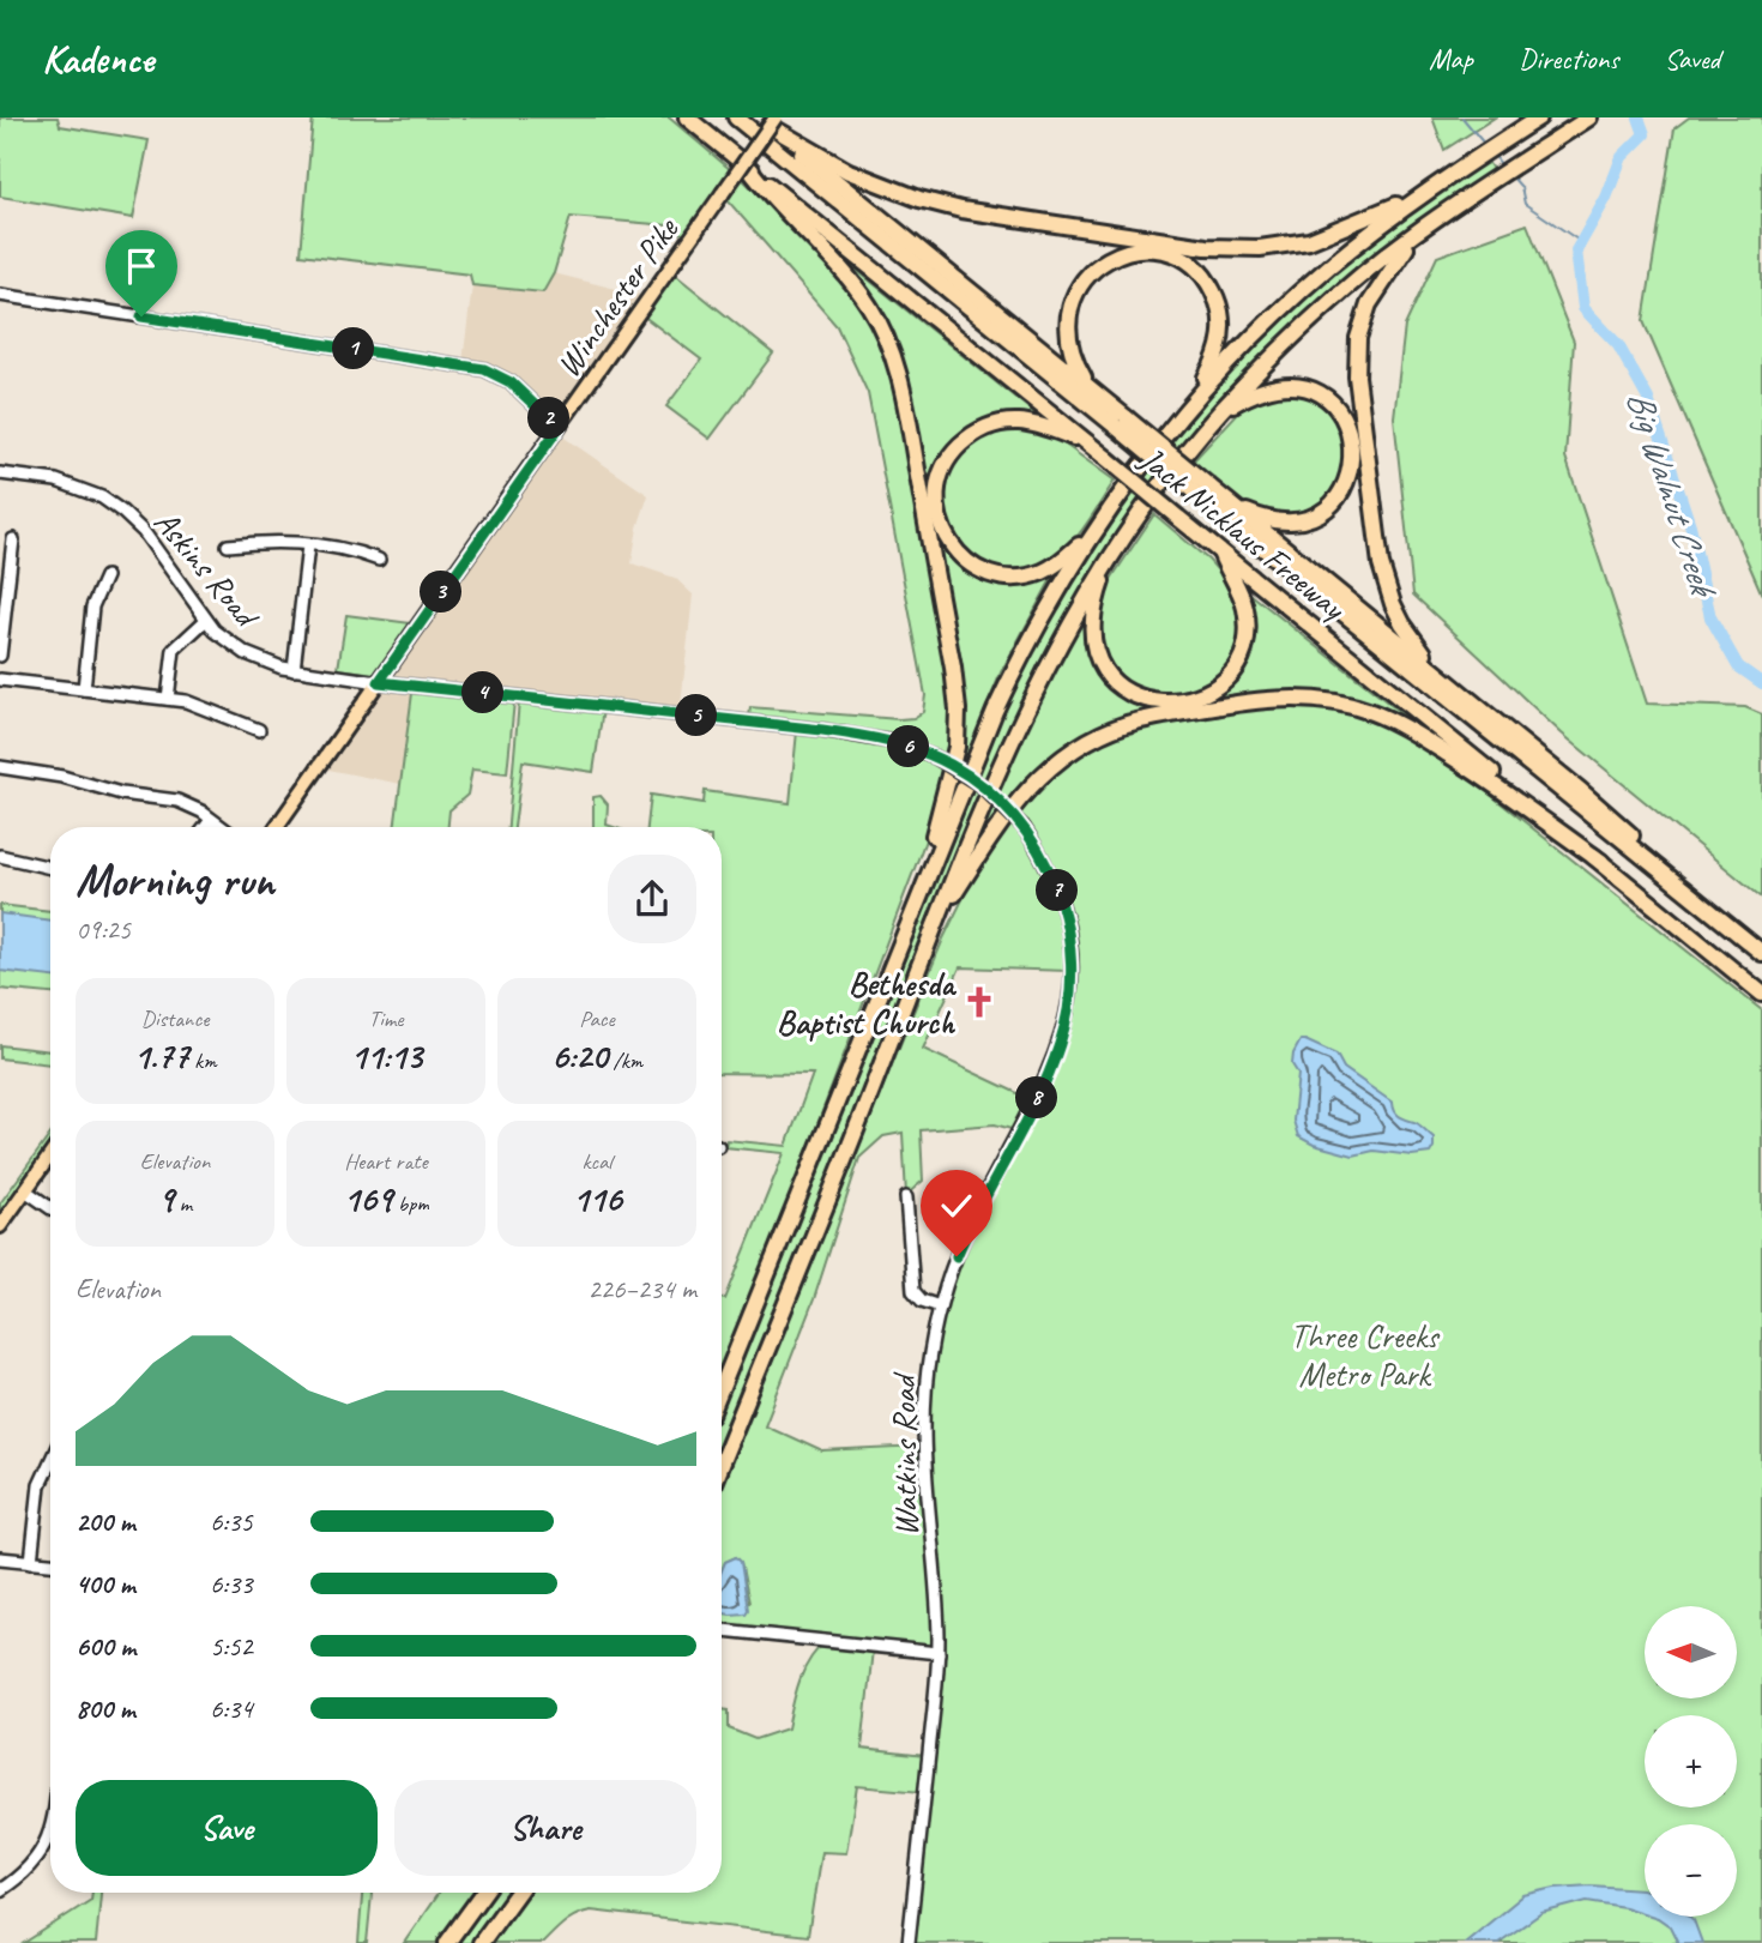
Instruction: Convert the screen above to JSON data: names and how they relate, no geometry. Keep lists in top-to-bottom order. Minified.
{"streets":{"highway":["Jack Nicklaus Freeway"],"main road":["Winchester Pike"],"street":["Askins Road","Watkins Road"]},"crossings":[["Winchester Pike","Askins Road"],["Winchester Pike","Watkins Road"],["Askins Road","Watkins Road"]],"water":["Big Walnut Creek"],"parks":["Three Creeks Metro Park"],"places":{"church":["Bethesda Baptist Church"]},"north":"left","page":{"header":"Kadence","nav":["Map","Directions","Saved"],"pins":["1","2","3","4","5","6","7","8"],"heading":["Morning run","09:25"],"stats":[["Distance","1.77 km"],["Time","11:13"],["Pace","6:20 /km"],["Elevation","9 m"],["Heart rate","169 bpm"],["kcal","116"]],"chart":["Elevation","226–234 m"],"list":[{"name":"200 m","note":"6:35"},{"name":"400 m","note":"6:33"},{"name":"600 m","note":"5:52"},{"name":"800 m","note":"6:34"}],"map_buttons":["+","−"],"buttons":["Save","Share"]}}
